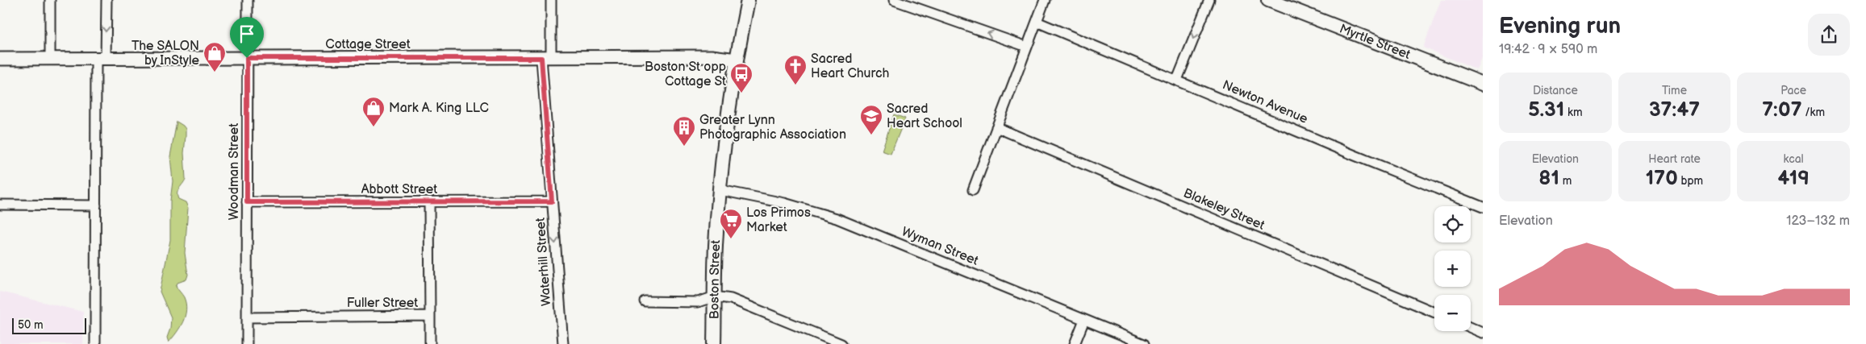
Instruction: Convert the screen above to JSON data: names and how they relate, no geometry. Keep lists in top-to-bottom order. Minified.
{"streets":{"main road":["Myrtle Street","Boston Street"],"street":["Cottage Street","Newton Avenue","Woodman Street","Abbott Street","Blakeley Street","Wyman Street","Waterhill Street","Fuller Street"]},"crossings":[["Cottage Street","Woodman Street"],["Cottage Street","Waterhill Street"],["Cottage Street","Boston Street"],["Woodman Street","Abbott Street"],["Woodman Street","Fuller Street"],["Abbott Street","Waterhill Street"],["Abbott Street","Fuller Street"],["Wyman Street","Boston Street"]],"one_way":["Waterhill Street"],"places":{"shop":["The SALON by InStyle","Mark A. King LLC"],"church":["Sacred Heart Church"],"bus stop":["Boston St opp Cottage St"],"school or university":["Sacred Heart School"],"building":["Greater Lynn Photographic Association"],"supermarket":["Los Primos Market"]},"scale_bar":"50 m","page":{"heading":["Evening run","19:42 · 9 × 590 m"],"stats":[["Distance","5.31 km"],["Time","37:47"],["Pace","7:07 /km"],["Elevation","81 m"],["Heart rate","170 bpm"],["kcal","419"]],"chart":["Elevation","123–132 m"],"map_buttons":["+","−"],"scale":"50 m"}}
